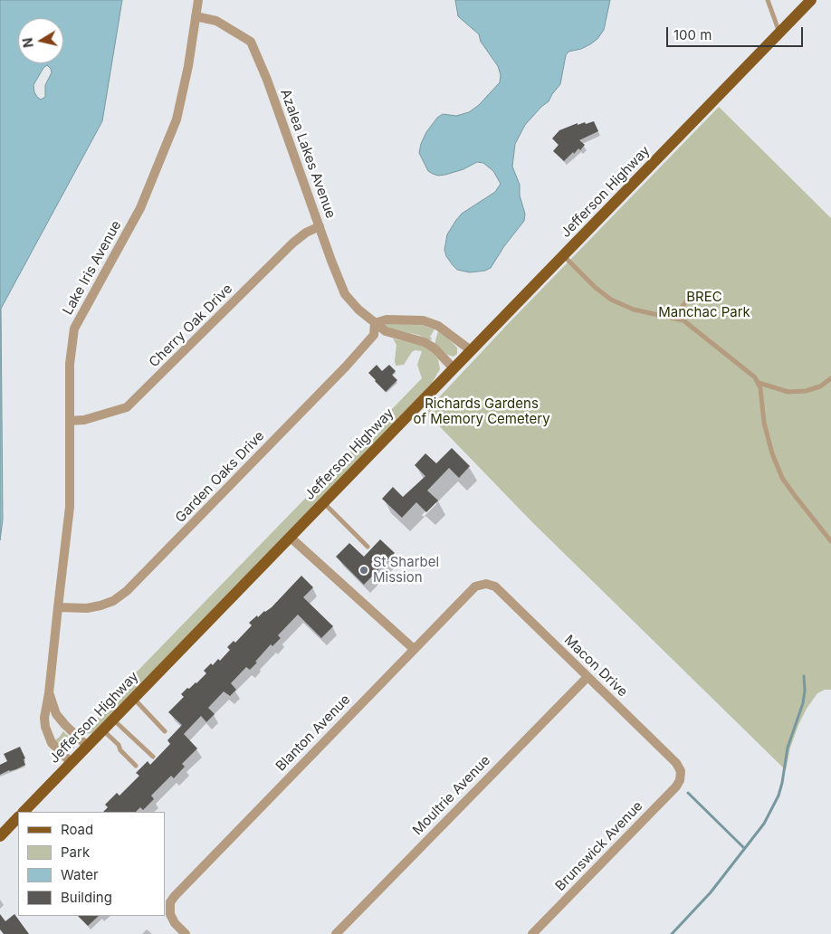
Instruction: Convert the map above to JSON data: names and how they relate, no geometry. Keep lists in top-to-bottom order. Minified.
{"streets":{"main road":["Jefferson Highway"],"street":["Azalea Lakes Avenue","Lake Iris Avenue","Cherry Oak Drive","Garden Oaks Drive","Macon Drive","Blanton Avenue","Moultrie Avenue","Brunswick Avenue"]},"crossings":[["Azalea Lakes Avenue","Jefferson Highway"],["Azalea Lakes Avenue","Lake Iris Avenue"],["Azalea Lakes Avenue","Cherry Oak Drive"],["Azalea Lakes Avenue","Garden Oaks Drive"],["Jefferson Highway","Lake Iris Avenue"],["Lake Iris Avenue","Cherry Oak Drive"],["Lake Iris Avenue","Garden Oaks Drive"],["Macon Drive","Blanton Avenue"],["Macon Drive","Moultrie Avenue"],["Macon Drive","Brunswick Avenue"]],"parks":["BREC Manchac Park","Richards Gardens of Memory Cemetery"],"places":["St Sharbel Mission"],"legend":["Road","Park","Water","Building"],"scale_bar":"100 m","north":"left"}
